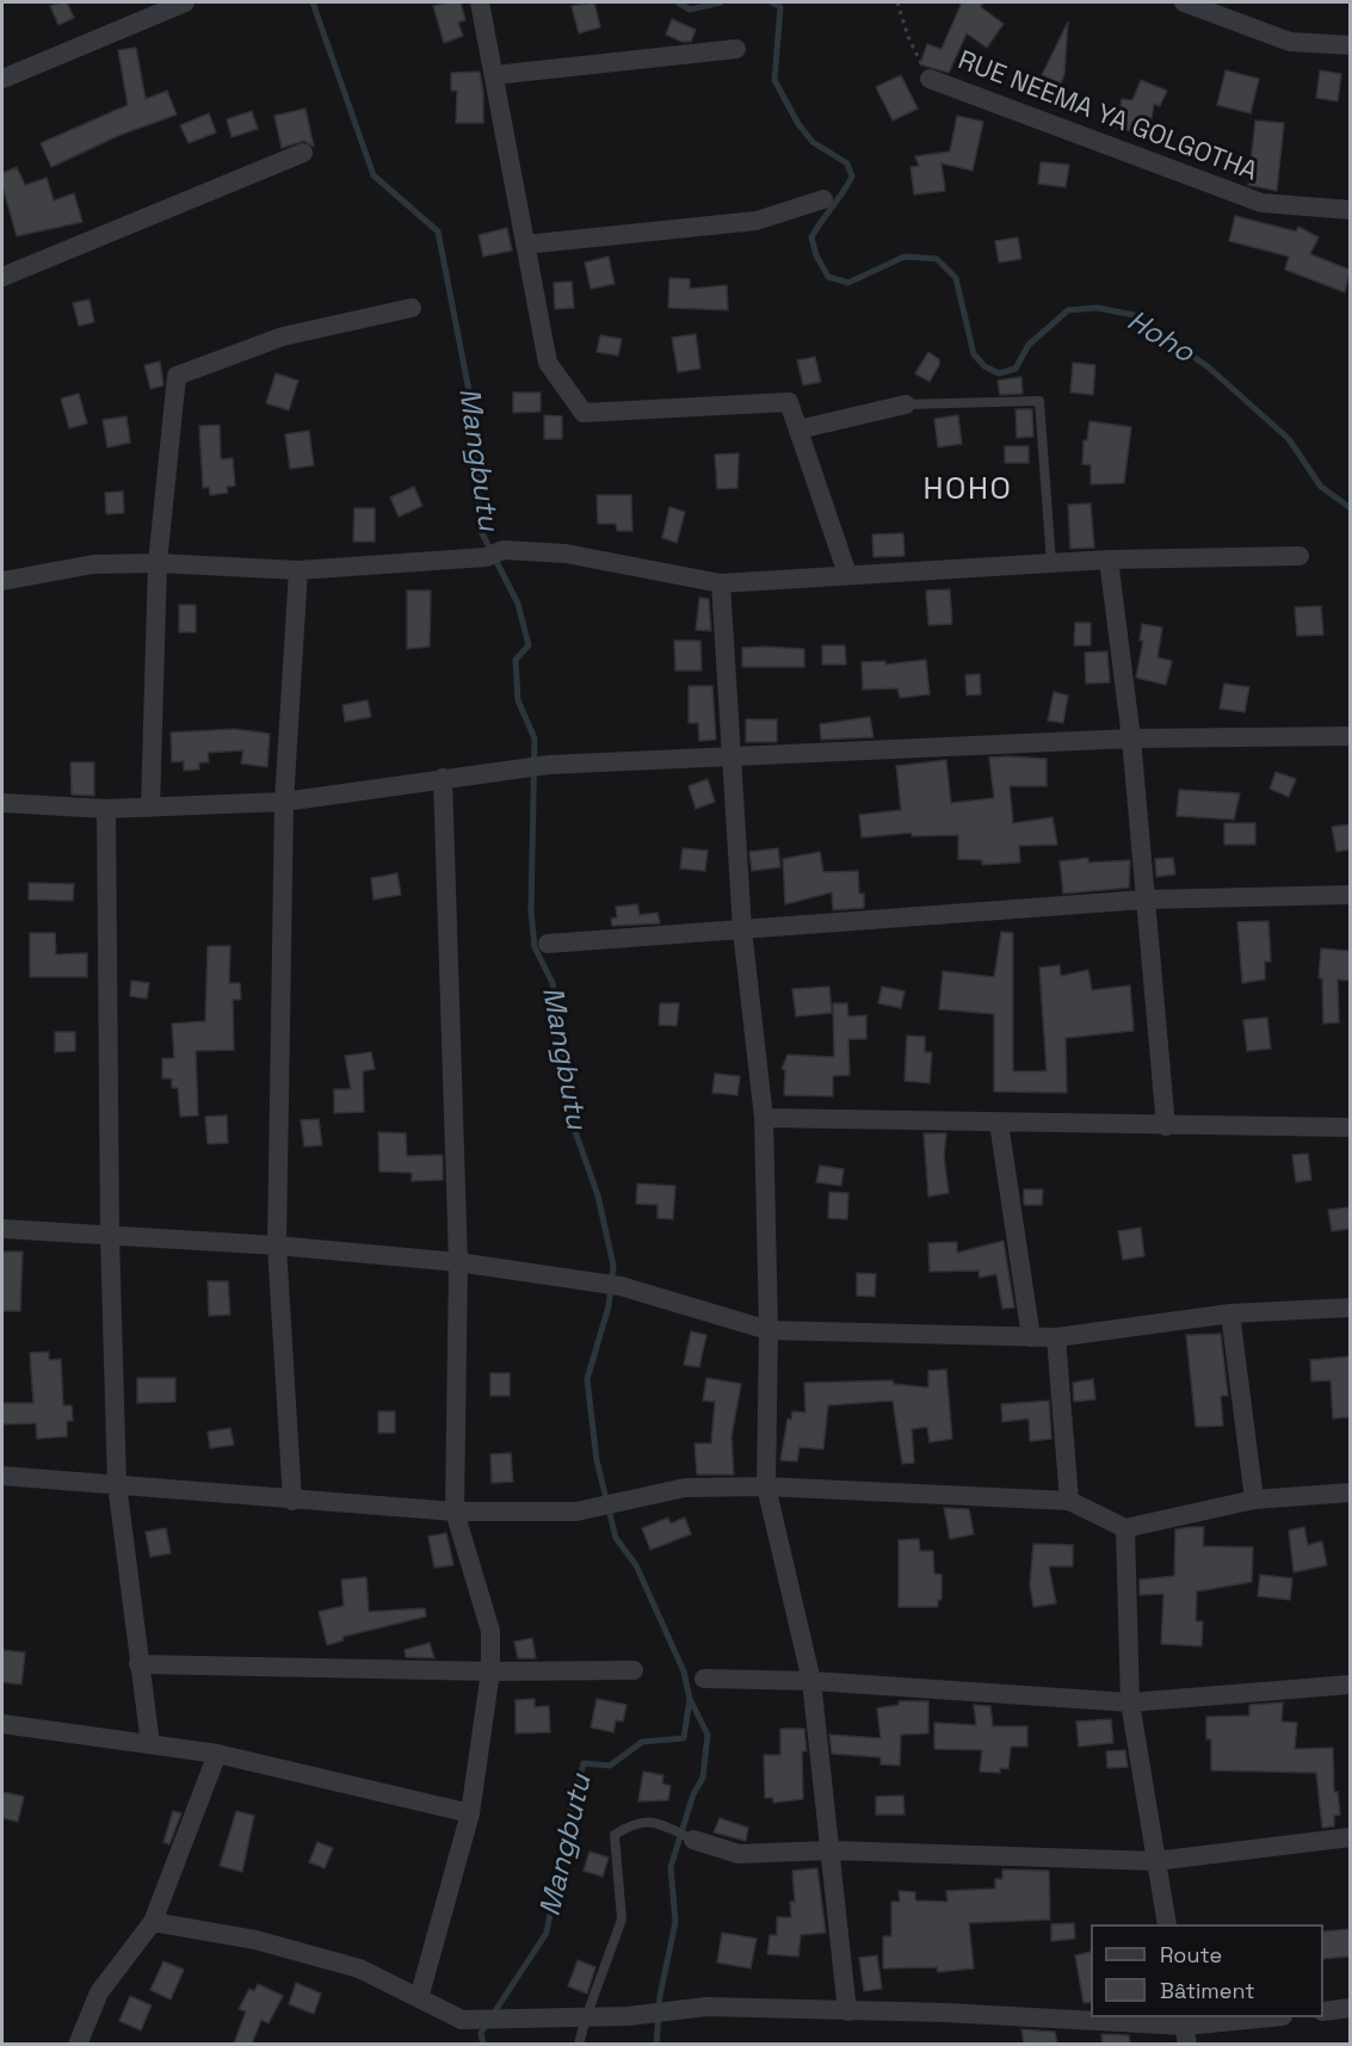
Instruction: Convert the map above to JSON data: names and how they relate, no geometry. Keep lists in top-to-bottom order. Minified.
{"streets":{"street":["RUE NEEMA YA GOLGOTHA"]},"districts":["HOHO"],"water":["Hoho","Mangbutu"],"legend":["Route","Bâtiment"]}
